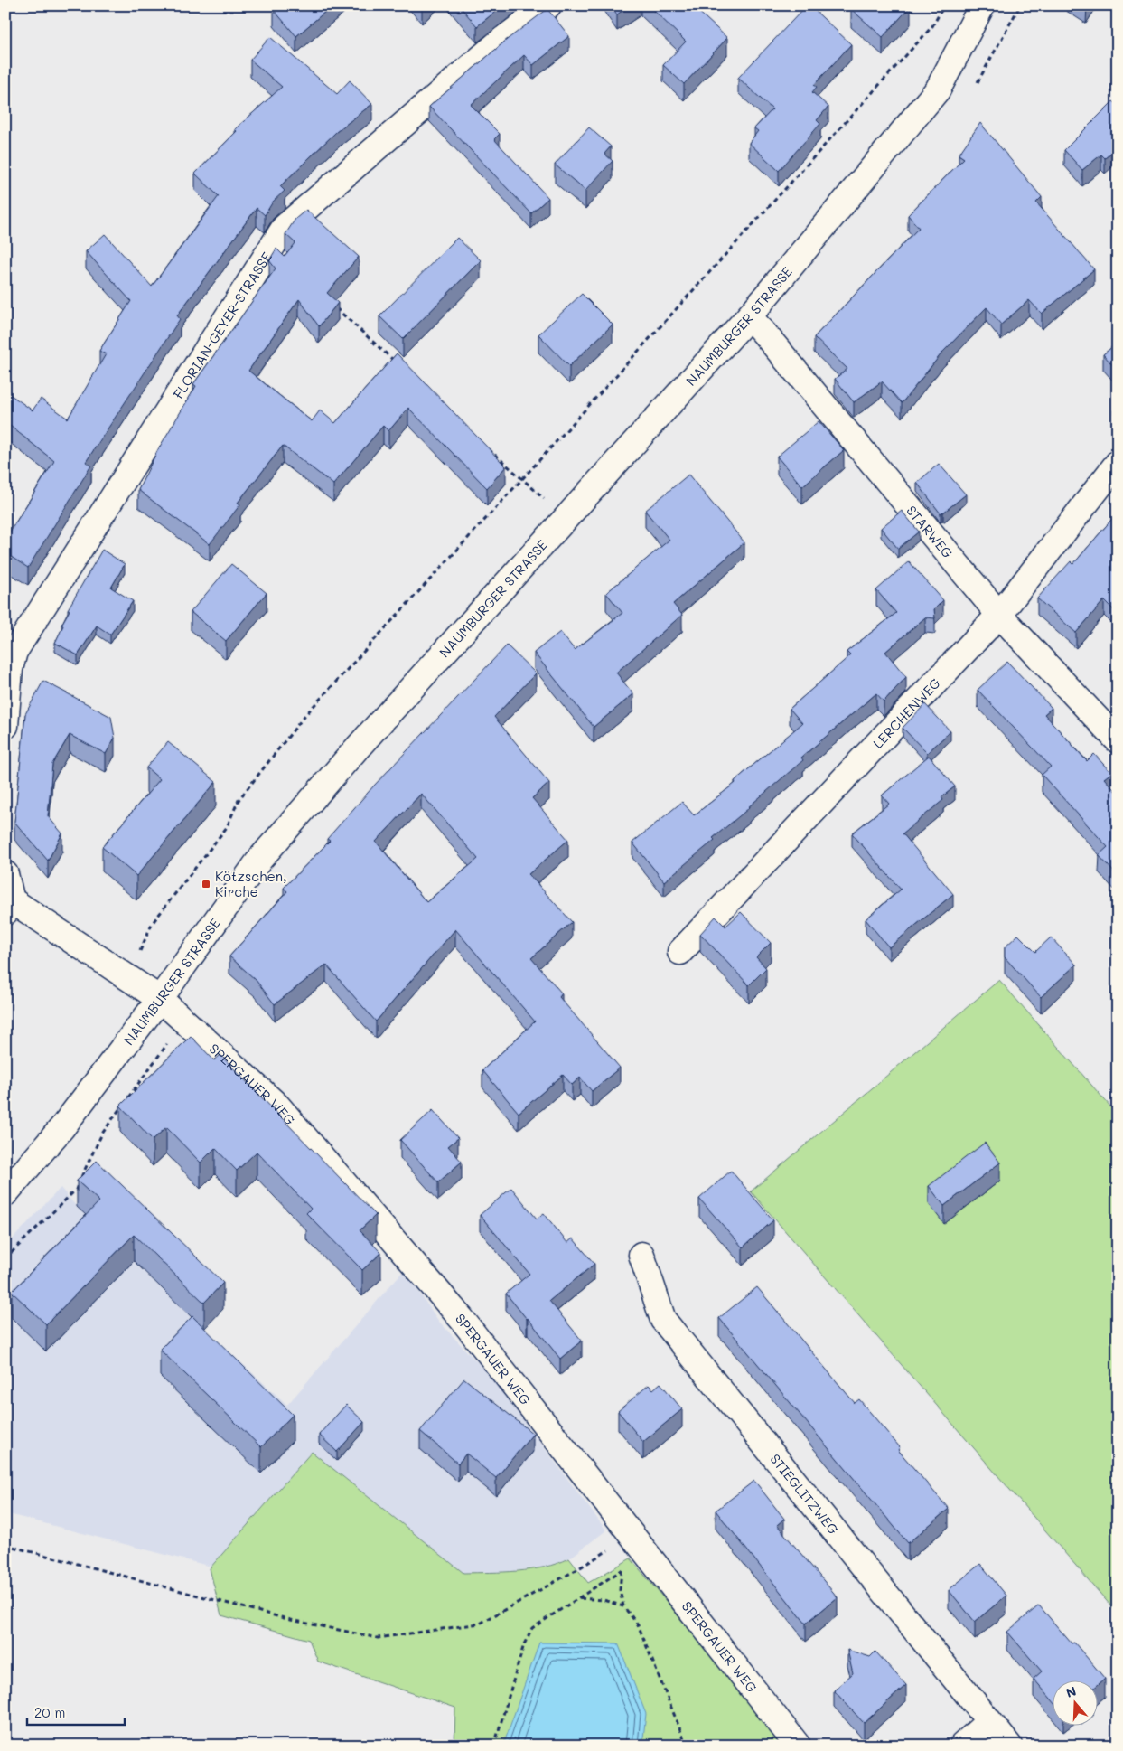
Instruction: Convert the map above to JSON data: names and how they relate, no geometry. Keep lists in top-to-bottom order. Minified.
{"streets":{"street":["FLORIAN-GEYER-STRASSE","NAUMBURGER STRASSE","STARWEG","LERCHENWEG","SPERGAUER WEG","STIEGLITZWEG"]},"crossings":[["NAUMBURGER STRASSE","STARWEG"],["NAUMBURGER STRASSE","SPERGAUER WEG"],["STARWEG","LERCHENWEG"]],"places":{"transit":["Kötzschen, Kirche"]},"scale_bar":"20 m","north":"top"}
